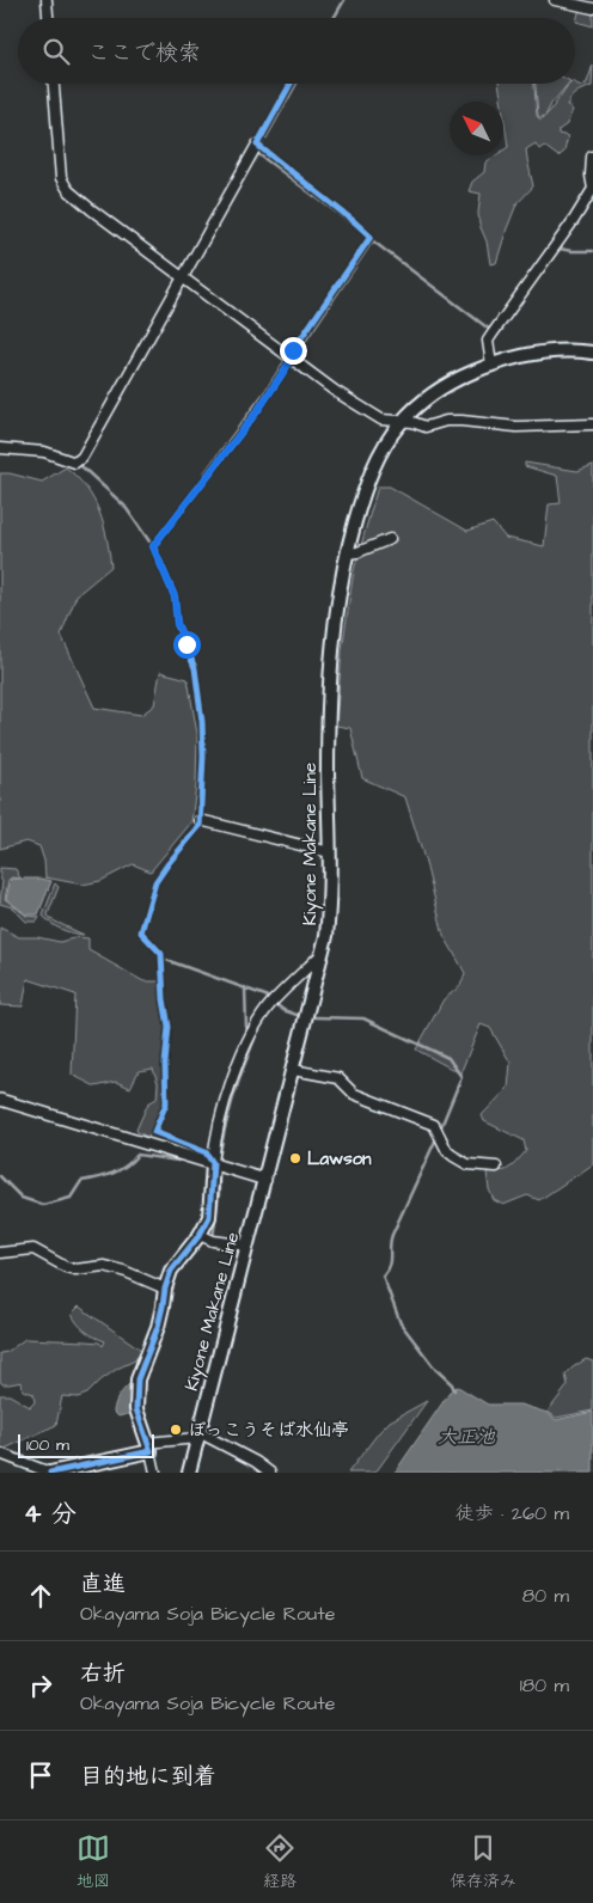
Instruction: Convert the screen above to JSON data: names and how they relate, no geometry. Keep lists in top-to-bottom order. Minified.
{"streets":{"main road":["Kiyone Makane Line"]},"water":["大正池"],"places":["Lawson","ぼっこうそば水仙亭"],"scale_bar":"100 m","north":"top left","page":{"search":"ここで検索","scale":"100 m","heading":["4 分","徒歩 · 260 m"],"list":[["直進","Okayama Soja Bicycle Route","80 m"],["右折","Okayama Soja Bicycle Route","180 m"],"目的地に到着"],"nav":["地図","経路","保存済み"]}}
